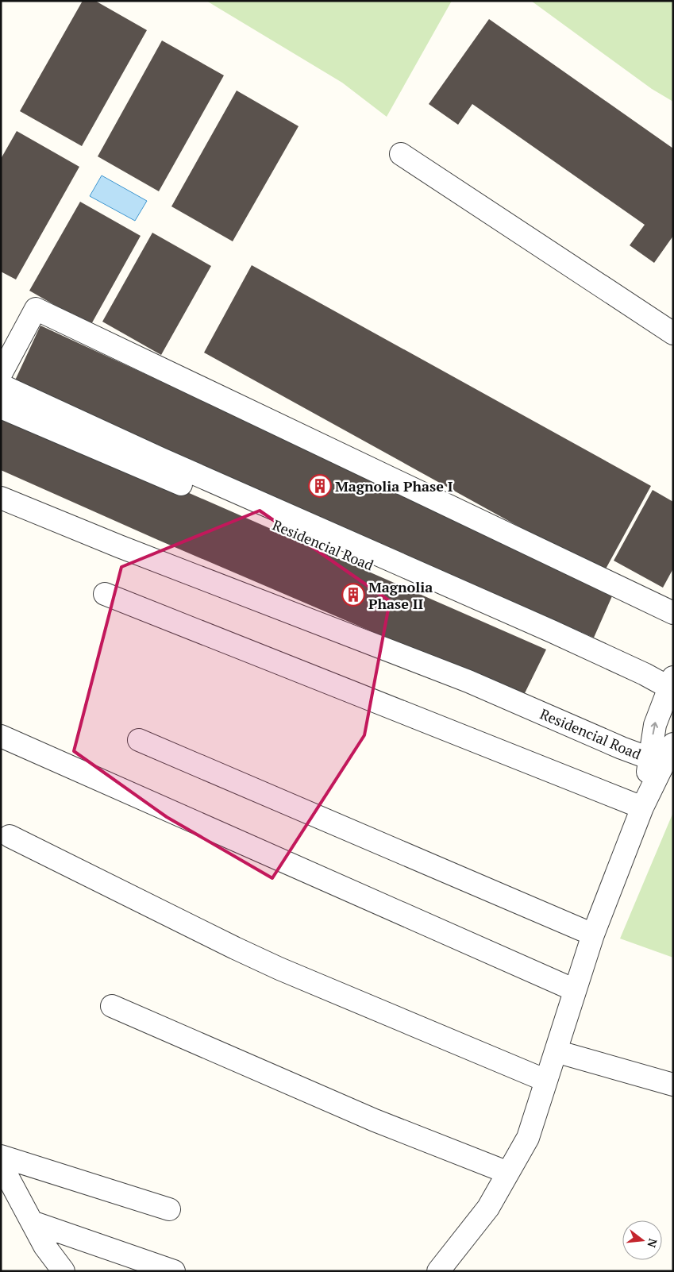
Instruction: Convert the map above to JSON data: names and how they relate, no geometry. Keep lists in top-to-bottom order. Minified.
{"streets":{"street":["Residencial Road"]},"places":{"building":["Magnolia Phase I","Magnolia Phase II"]},"north":"right"}
